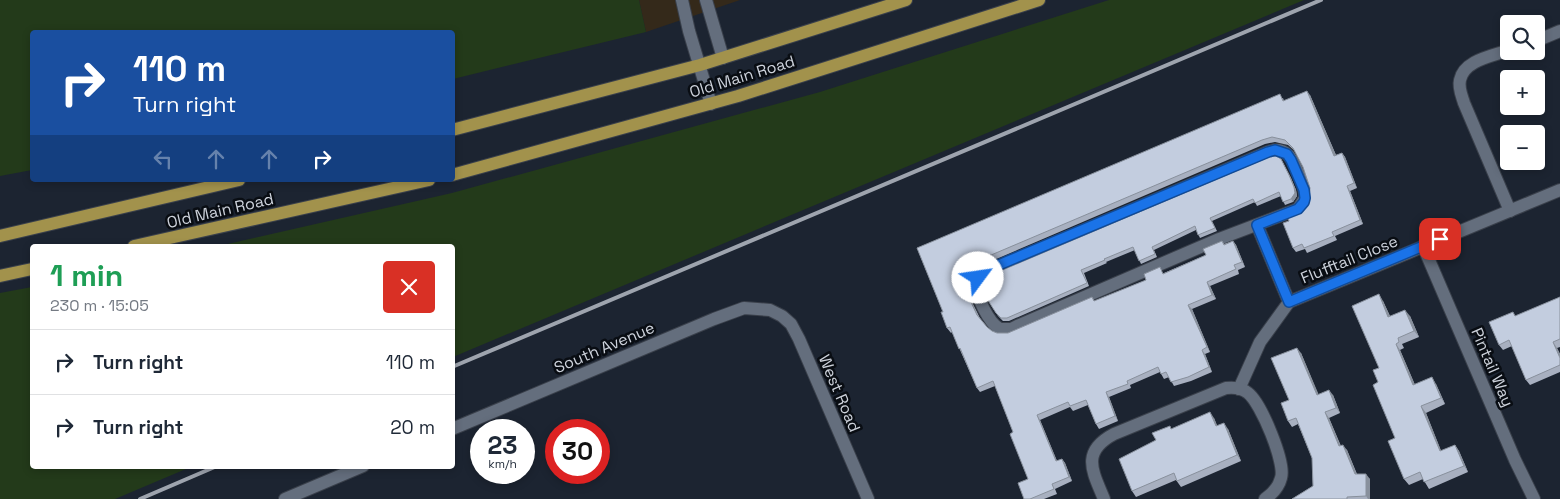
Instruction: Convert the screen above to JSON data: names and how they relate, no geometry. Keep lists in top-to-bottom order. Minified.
{"streets":{"main road":["Old Main Road"],"street":["Flufftail Close","South Avenue","Pintail Way","West Road"]},"crossings":[["Flufftail Close","Pintail Way"],["South Avenue","West Road"]],"page":{"map_buttons":["+","−"],"turn":["110 m","Turn right"],"heading":["1 min","230 m · 15:05"],"list":[{"name":"Turn right","value":"110 m"},{"name":"Turn right","value":"20 m"}],"speed":"23 km/h","limit":"30"}}
